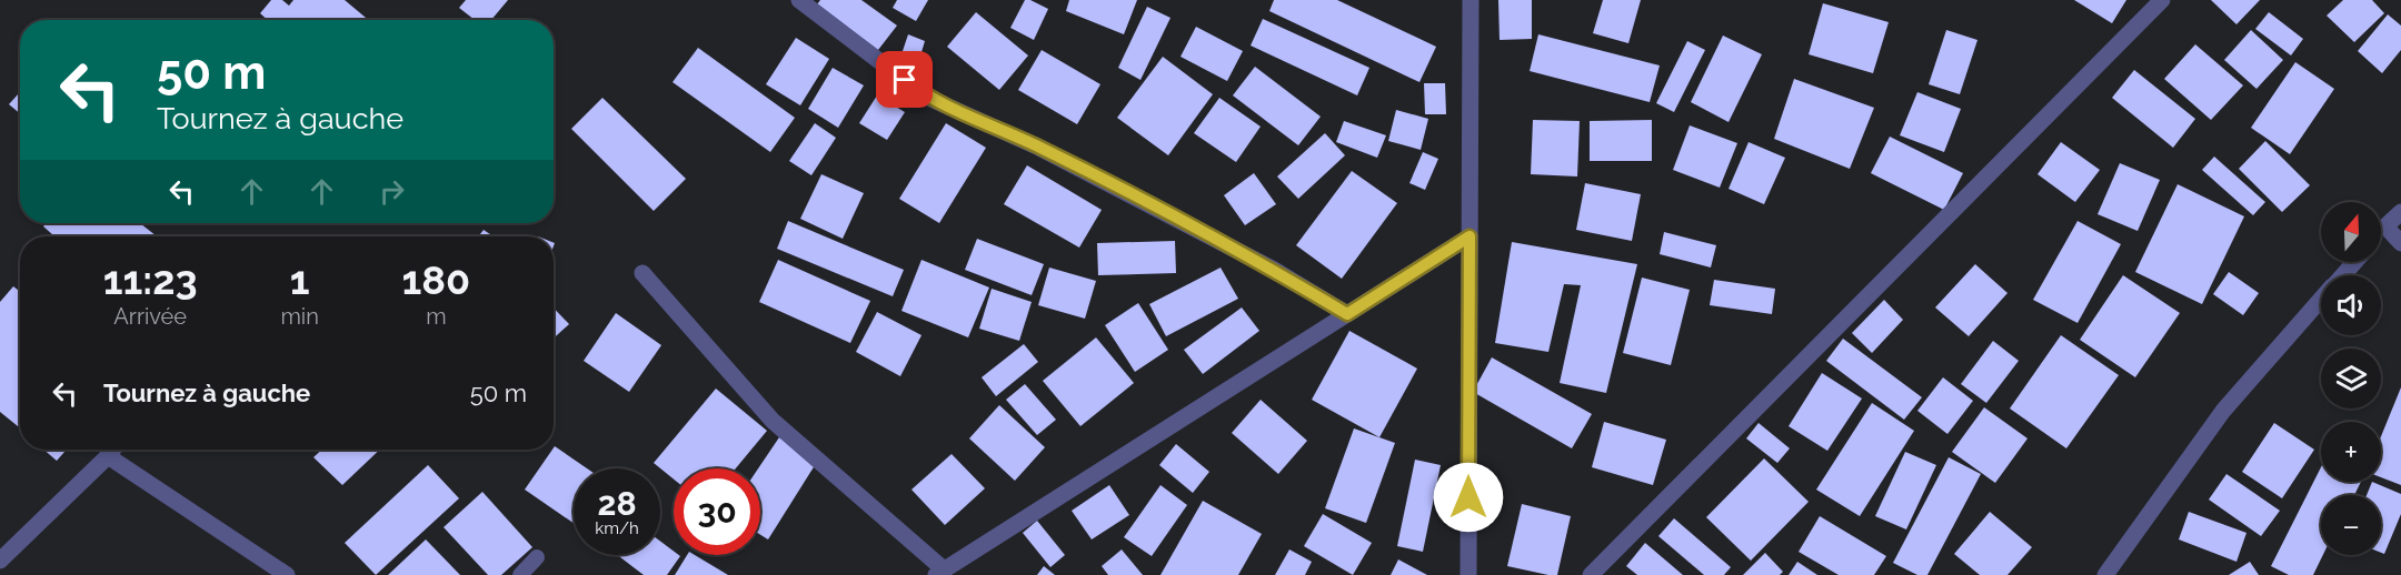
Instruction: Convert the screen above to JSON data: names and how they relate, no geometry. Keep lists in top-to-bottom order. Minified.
{"north":"top","page":{"turn":["50 m","Tournez à gauche"],"map_buttons":["+","−"],"eta":["11:23","Arrivée","1","min","180","m"],"list":[{"name":"Tournez à gauche","value":"50 m"}],"speed":"28 km/h","limit":"30"}}
